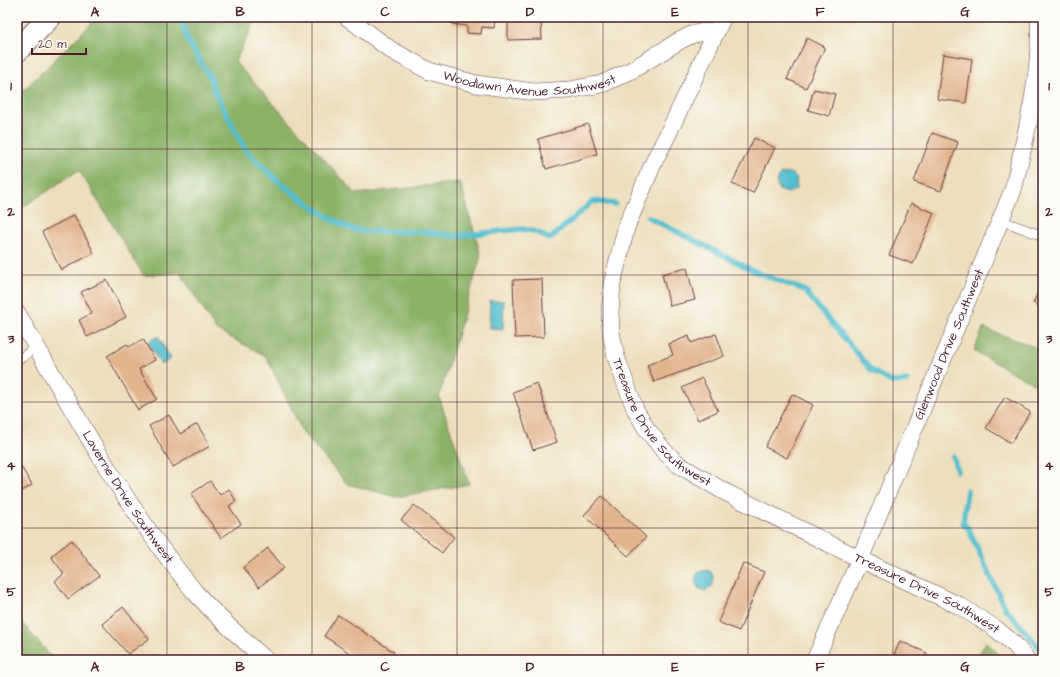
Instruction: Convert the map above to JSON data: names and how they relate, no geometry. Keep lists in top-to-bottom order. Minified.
{"streets":{"street":["Woodlawn Avenue Southwest","Glenwood Drive Southwest","Treasure Drive Southwest","Laverne Drive Southwest"]},"crossings":[["Woodlawn Avenue Southwest","Treasure Drive Southwest"],["Glenwood Drive Southwest","Treasure Drive Southwest"]],"scale_bar":"20 m","grid":{"columns":["A","B","C","D","E","F","G"],"rows":["1","2","3","4","5"]}}
